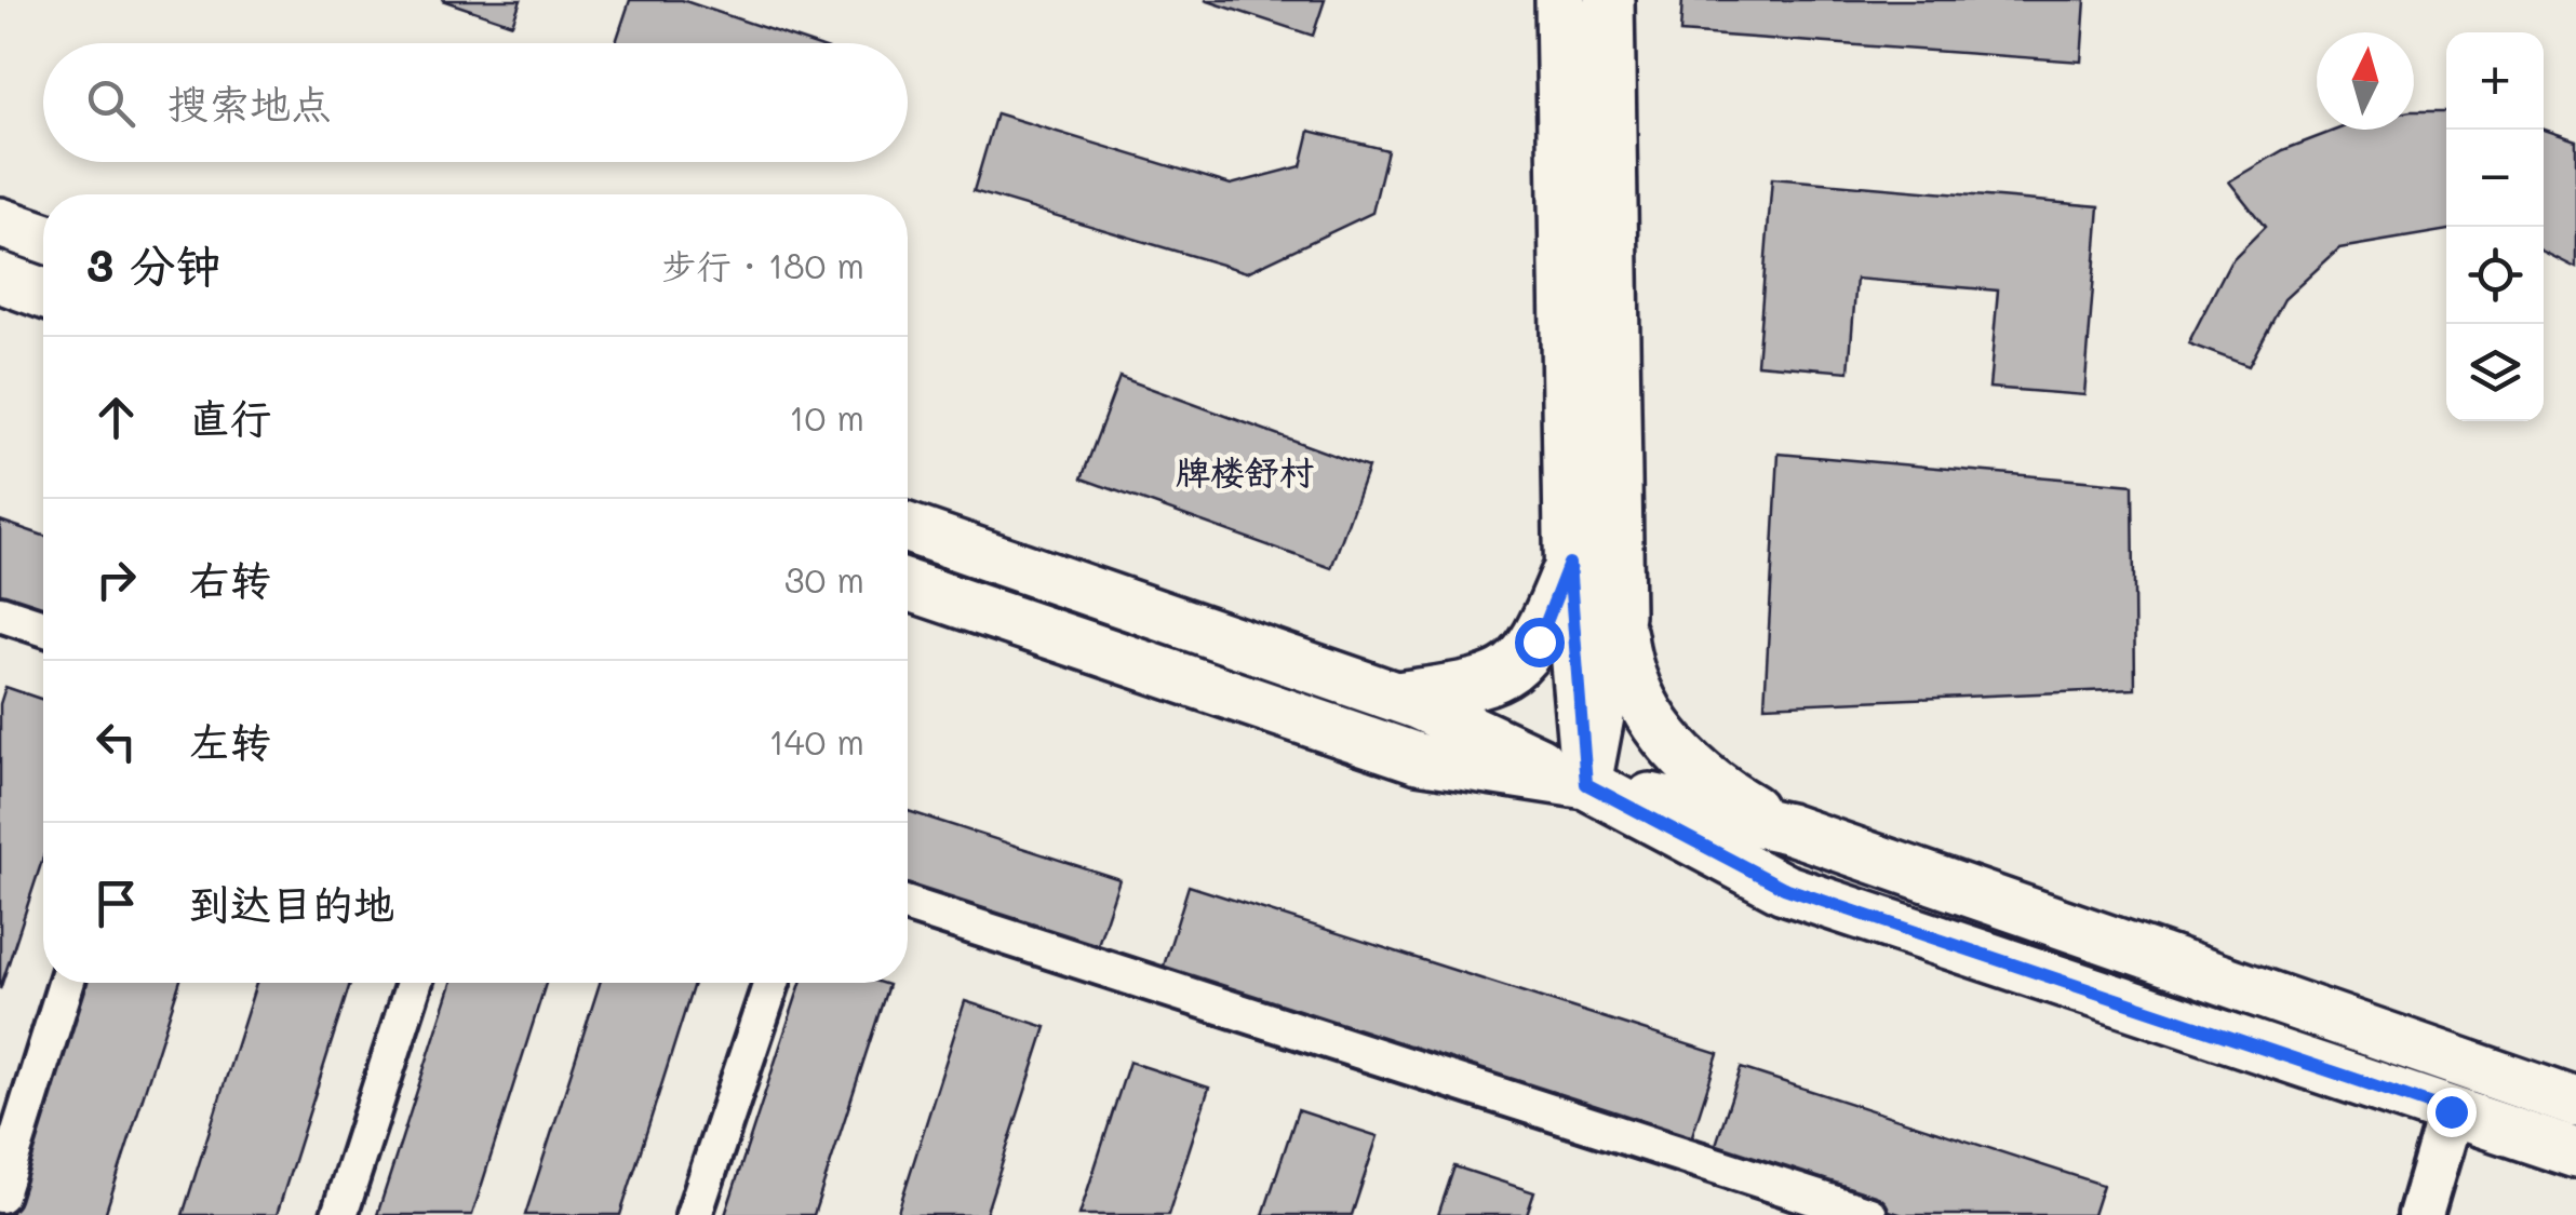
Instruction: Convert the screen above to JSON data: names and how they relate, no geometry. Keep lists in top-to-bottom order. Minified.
{"districts":["牌楼舒村"],"north":"top","page":{"map_buttons":["+","−"],"search":"搜索地点","heading":["3 分钟","步行 · 180 m"],"list":[["直行","10 m"],["右转","30 m"],["左转","140 m"],"到达目的地"]}}
